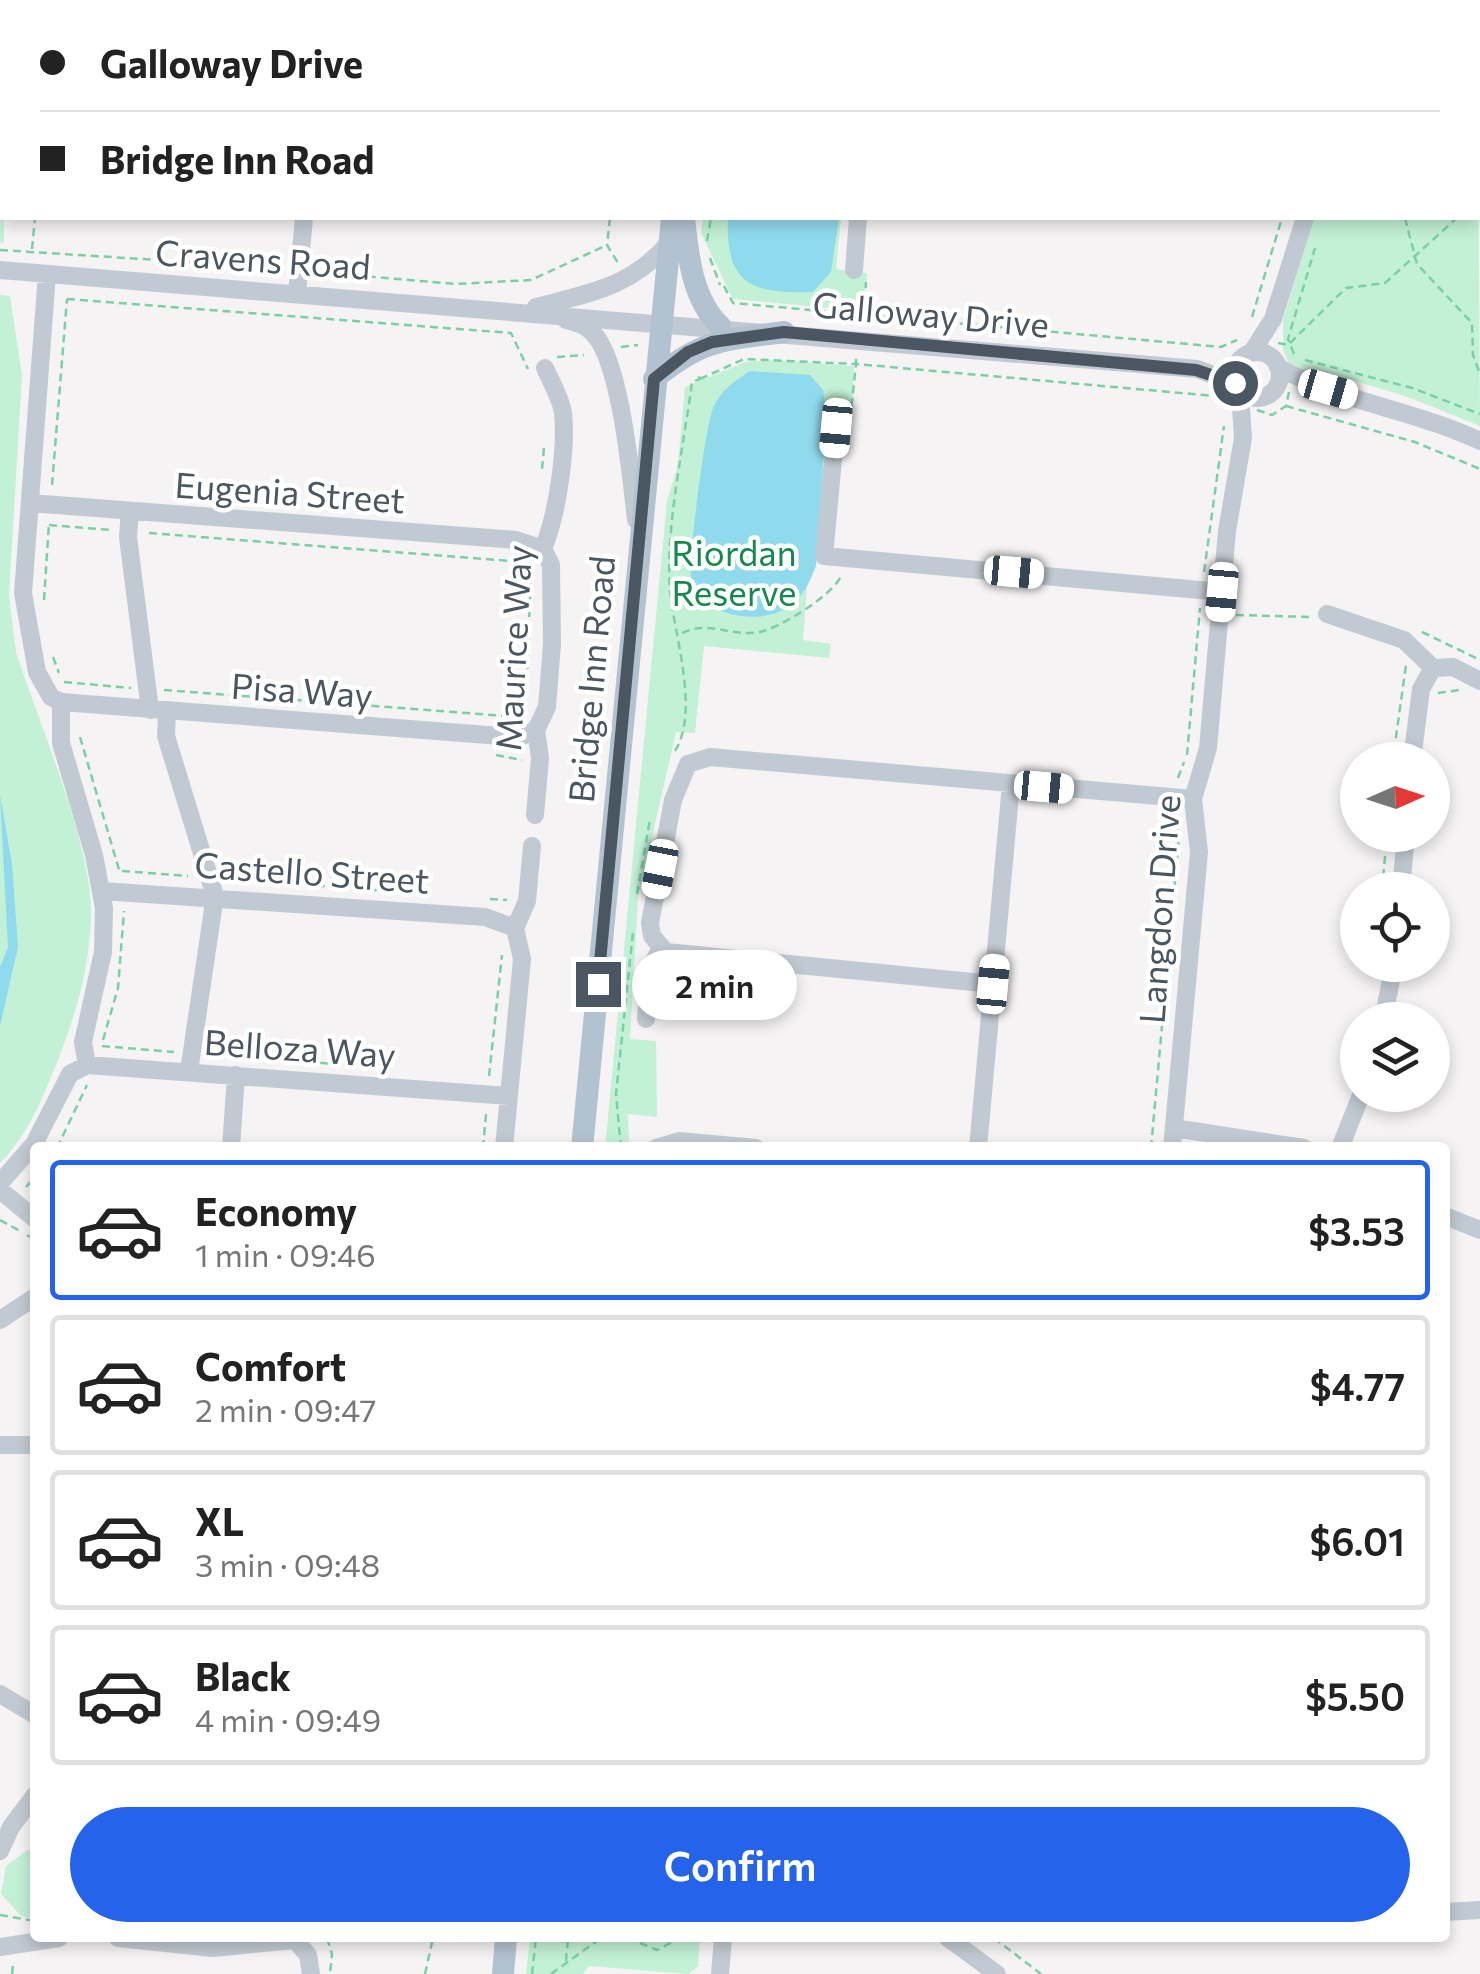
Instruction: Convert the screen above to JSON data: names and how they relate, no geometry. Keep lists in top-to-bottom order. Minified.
{"streets":{"main road":["Bridge Inn Road"],"street":["Cravens Road","Galloway Drive","Eugenia Street","Maurice Way","Pisa Way","Castello Street","Langdon Drive","Belloza Way"]},"crossings":[["Cravens Road","Galloway Drive"],["Cravens Road","Bridge Inn Road"],["Galloway Drive","Bridge Inn Road"],["Galloway Drive","Langdon Drive"],["Eugenia Street","Maurice Way"],["Maurice Way","Pisa Way"]],"parks":["Riordan Reserve"],"north":"right","page":{"banner":["Galloway Drive","Bridge Inn Road"],"bubble":"2 min","list":[{"name":"Economy","note":"1 min · 09:46","value":"$3.53"},{"name":"Comfort","note":"2 min · 09:47","value":"$4.77"},{"name":"XL","note":"3 min · 09:48","value":"$6.01"},{"name":"Black","note":"4 min · 09:49","value":"$5.50"}],"buttons":"Confirm"}}
